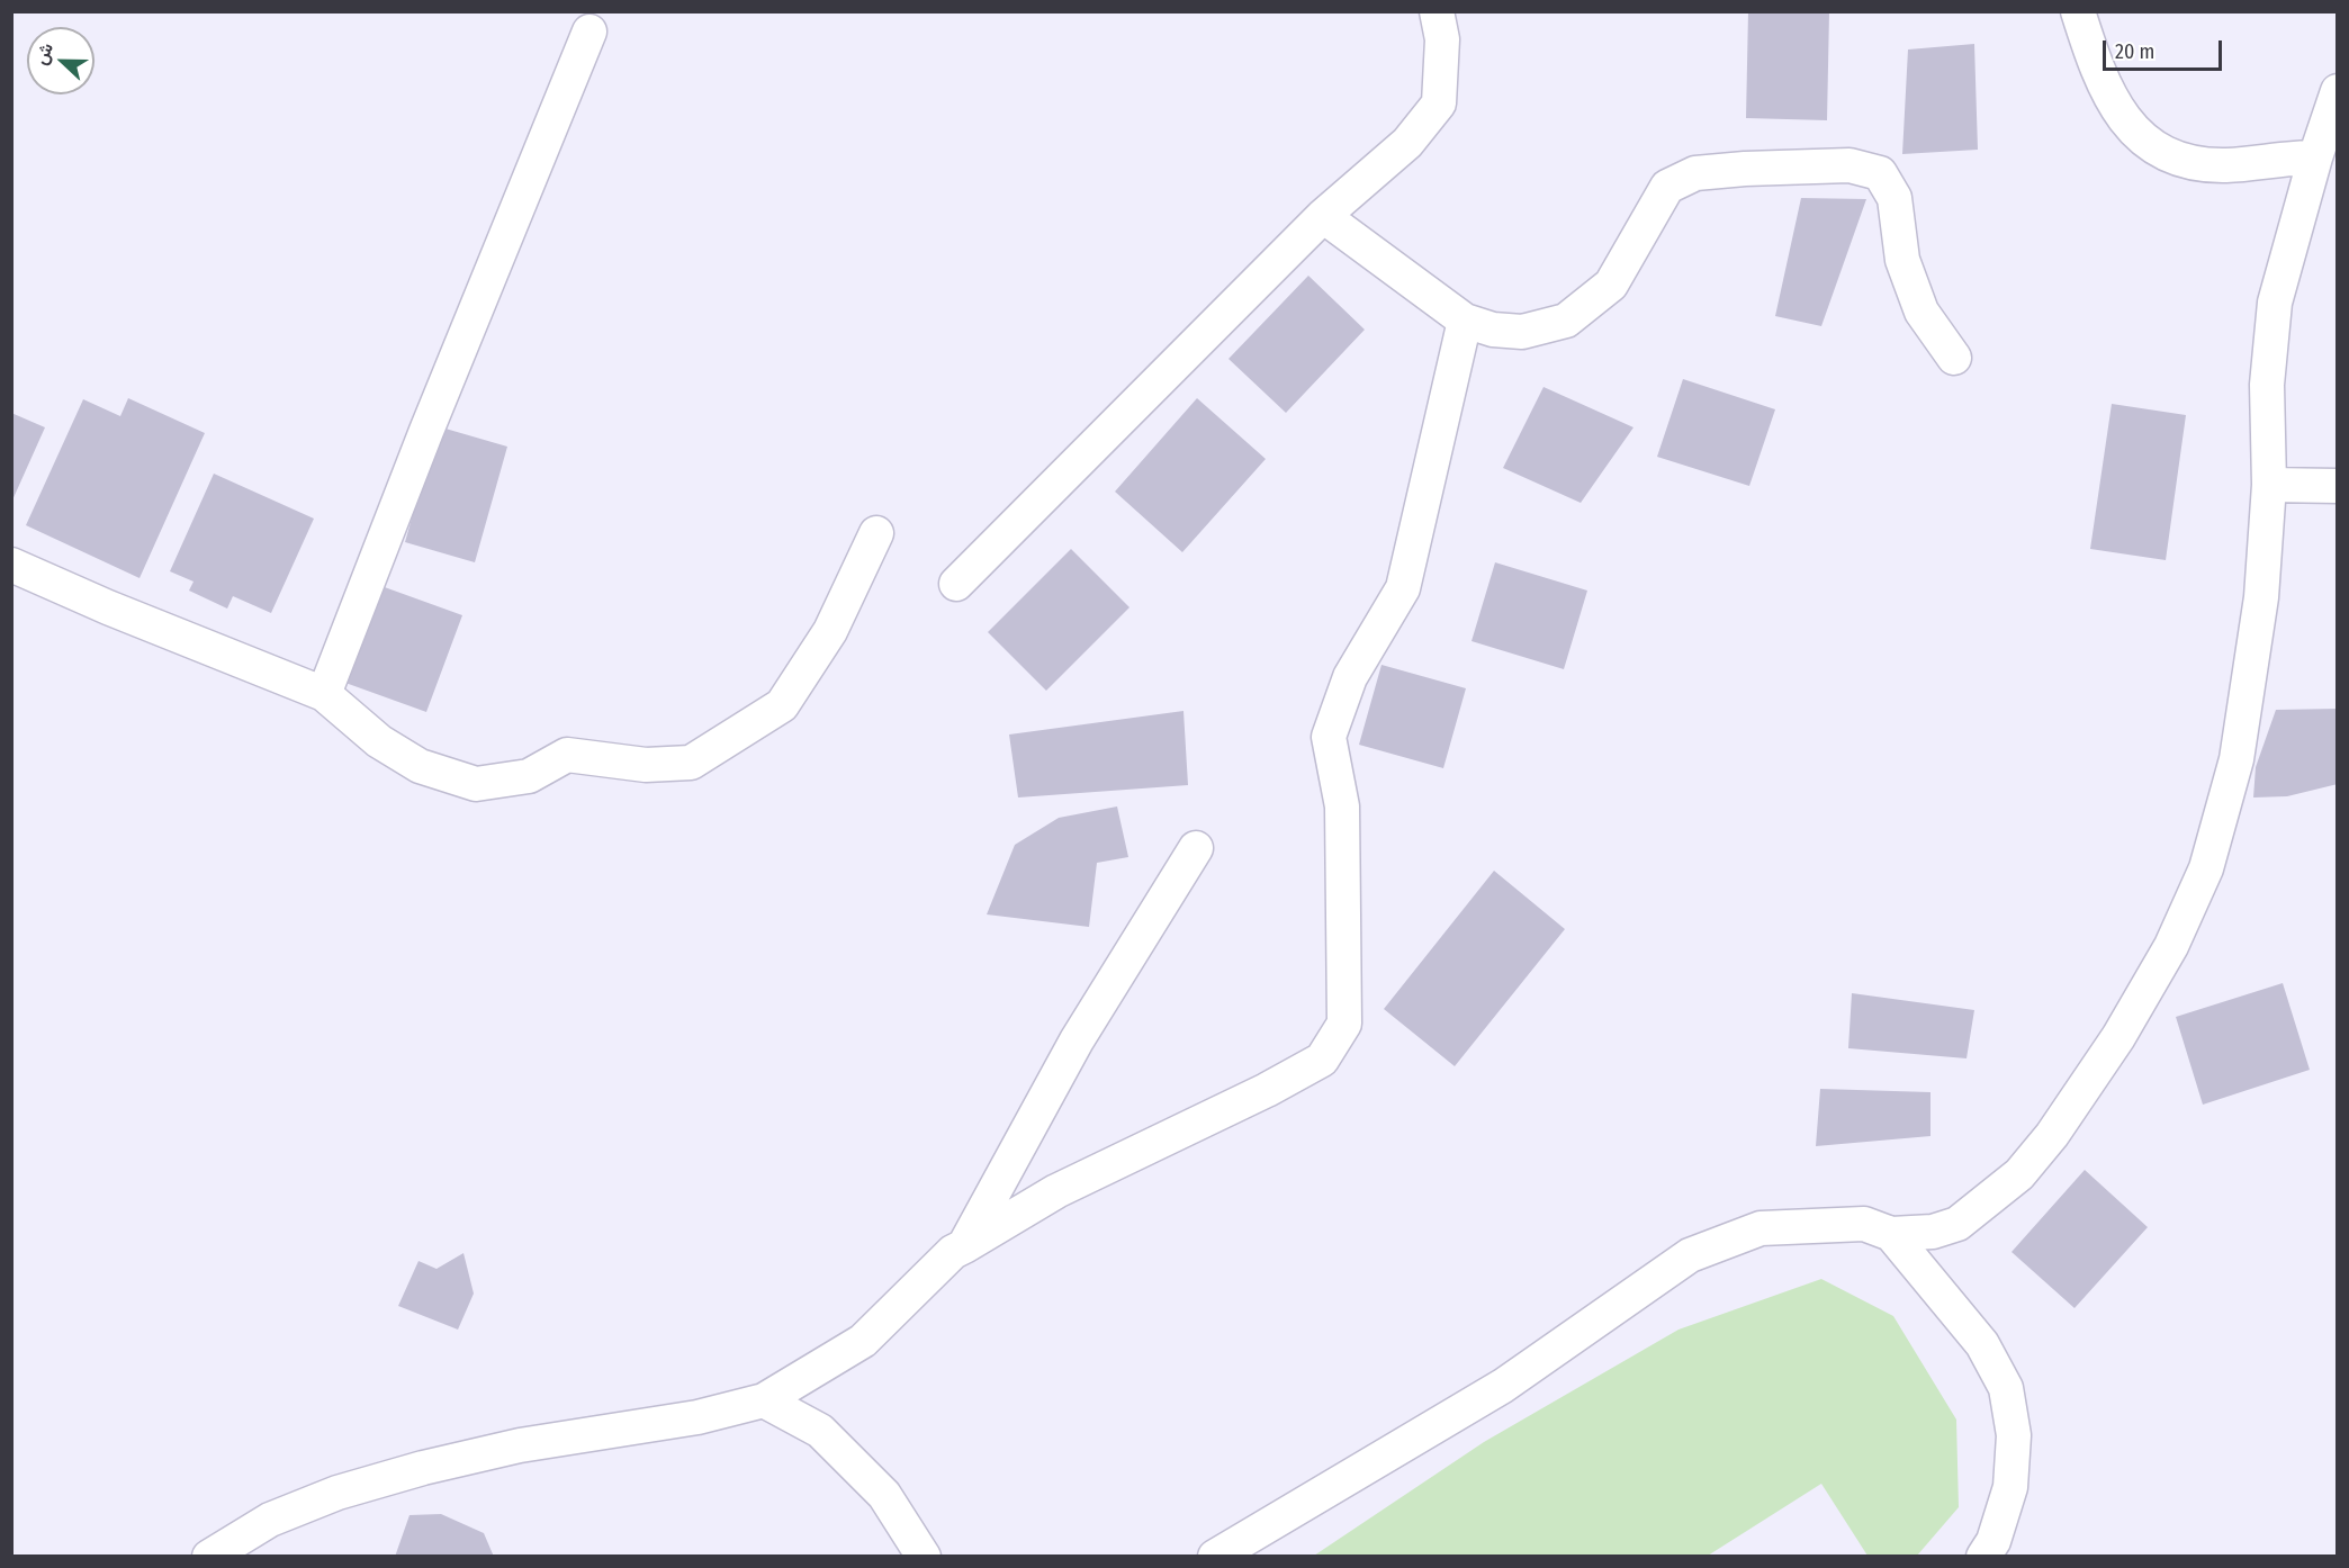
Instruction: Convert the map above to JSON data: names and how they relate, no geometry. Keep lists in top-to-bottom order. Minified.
{"scale_bar":"20 m","north":"left"}
